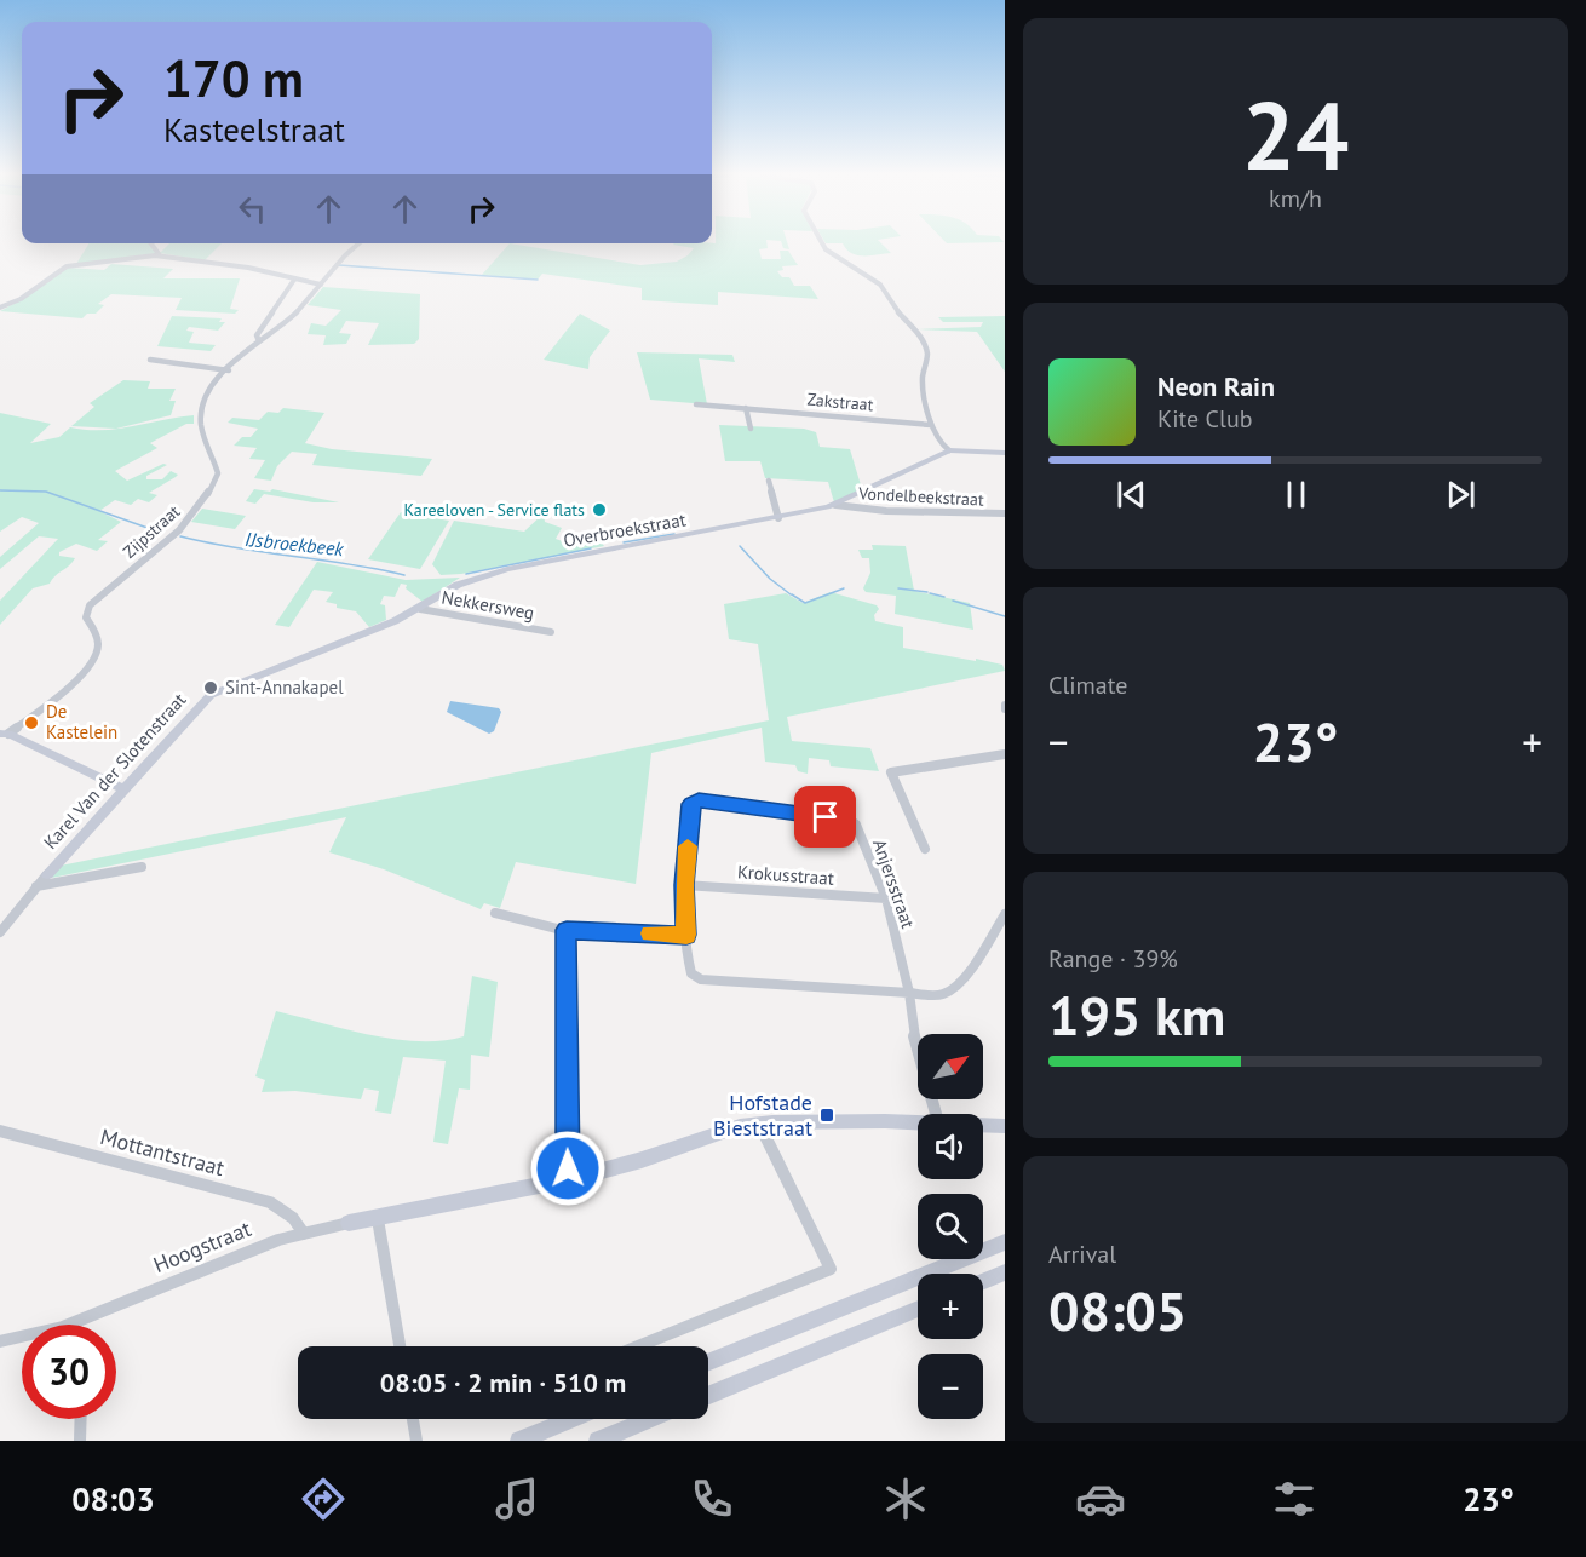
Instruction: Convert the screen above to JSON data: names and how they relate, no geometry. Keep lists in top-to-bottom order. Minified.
{"streets":{"street":["Zakstraat","Vondelbeekstraat","Overbroekstraat","Zijpstraat","Nekkersweg","Karel Van der Slotenstraat","Krokusstraat","Anjersstraat","Mottantstraat","Hoogstraat"]},"crossings":[["Vondelbeekstraat","Overbroekstraat"],["Overbroekstraat","Karel Van der Slotenstraat"],["Nekkersweg","Karel Van der Slotenstraat"],["Krokusstraat","Anjersstraat"],["Mottantstraat","Hoogstraat"]],"water":["IJsbroekbeek"],"places":{"other":["Kareeloven - Service flats","Sint-Annakapel","De Kastelein"],"transit":["Hofstade Bieststraat"]},"north":"top right","page":{"tile":[["24","km/h"],"Climate",["Range · 39%","195 km"],["Arrival","08:05"]],"turn":["170 m","Kasteelstraat"],"song":["Neon Rain","Kite Club"],"heat":["−","23°","+"],"map_buttons":["+","−"],"limit":"30","trip":"08:05 · 2 min · 510 m","tabs":["08:03","23°"]}}
